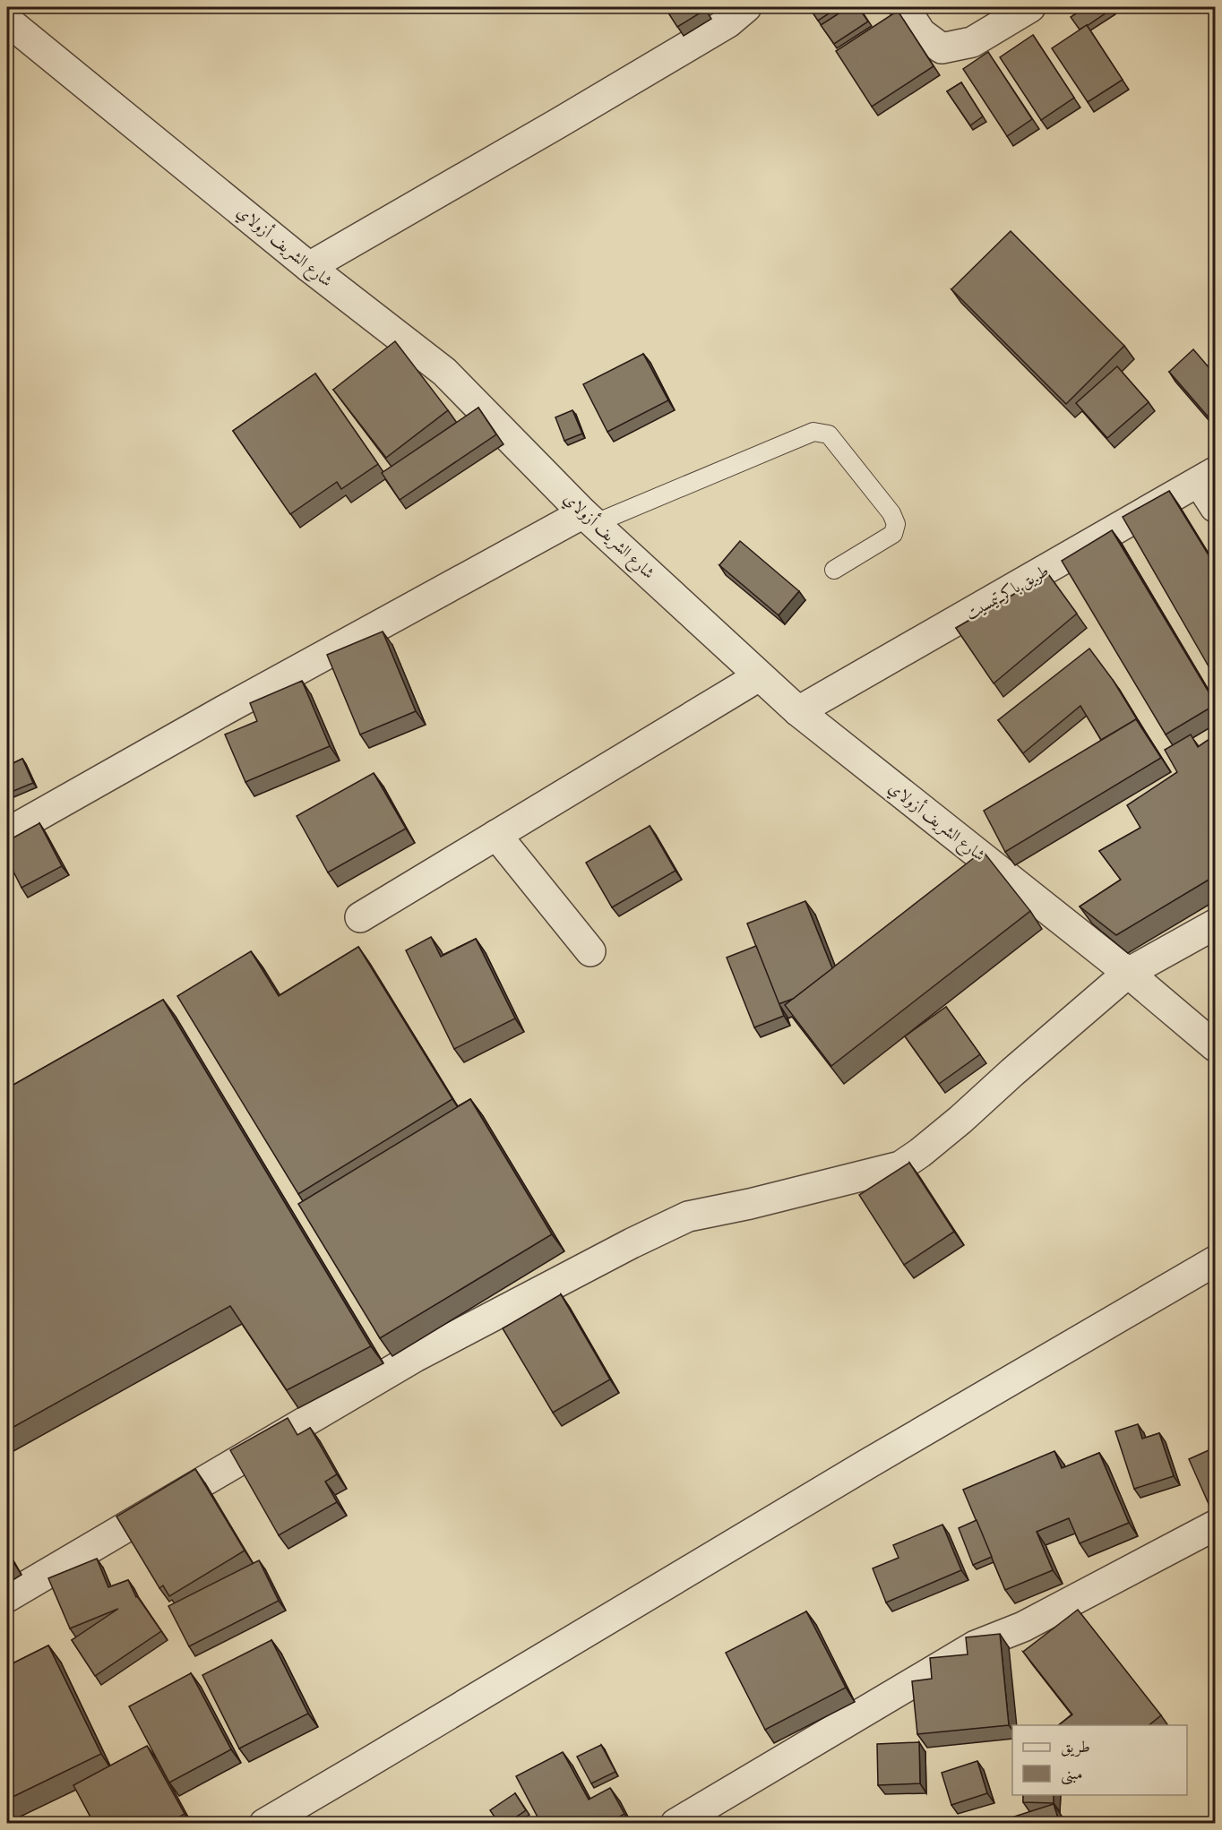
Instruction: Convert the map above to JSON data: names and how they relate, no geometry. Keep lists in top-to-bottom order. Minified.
{"streets":{"street":["شارع الشريف أزولاي","طريق باكر تيمسيت"]},"crossings":[["شارع الشريف أزولاي","طريق باكر تيمسيت"]],"legend":["طريق","مبنى"]}
